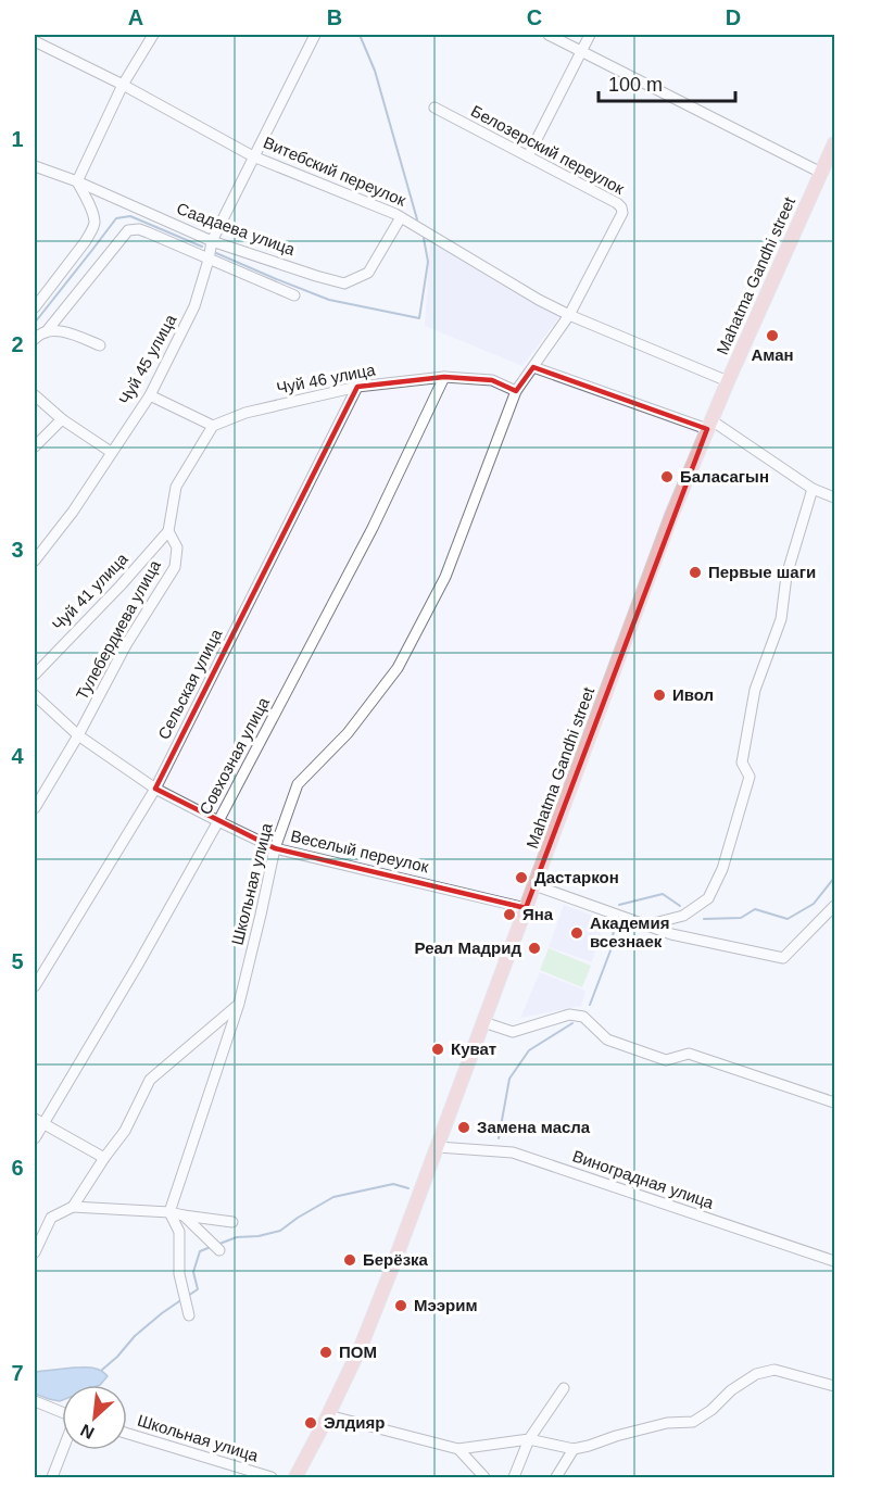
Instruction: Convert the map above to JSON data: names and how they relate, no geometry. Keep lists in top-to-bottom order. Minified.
{"streets":{"main road":["Mahatma Gandhi street"],"street":["Белозерский переулок","Витебский переулок","Саадаева улица","Чуй 45 улица","Чуй 46 улица","Чуй 41 улица","Тулебердиева улица","Сельская улица","Совхозная улица","Веселый переулок","Школьная улица","Виноградная улица"]},"crossings":[["Белозерский переулок","Витебский переулок"],["Белозерский переулок","Школьная улица"],["Витебский переулок","Саадаева улица"],["Витебский переулок","Mahatma Gandhi street"],["Витебский переулок","Чуй 45 улица"],["Саадаева улица","Чуй 45 улица"],["Mahatma Gandhi street","Веселый переулок"],["Mahatma Gandhi street","Виноградная улица"],["Чуй 46 улица","Тулебердиева улица"],["Чуй 46 улица","Сельская улица"],["Чуй 46 улица","Совхозная улица"],["Чуй 46 улица","Школьная улица"],["Чуй 41 улица","Тулебердиева улица"],["Тулебердиева улица","Веселый переулок"],["Сельская улица","Веселый переулок"],["Совхозная улица","Веселый переулок"],["Веселый переулок","Школьная улица"]],"places":["Аман","Баласагын","Первые шаги","Ивол","Дастаркон","Яна","Академия всезнаек","Реал Мадрид","Куват","Замена масла","Берёзка","Мээрим","ПОМ","Элдияр"],"scale_bar":"100 m","north":"bottom left","grid":{"columns":["A","B","C","D"],"rows":["1","2","3","4","5","6","7"]}}
